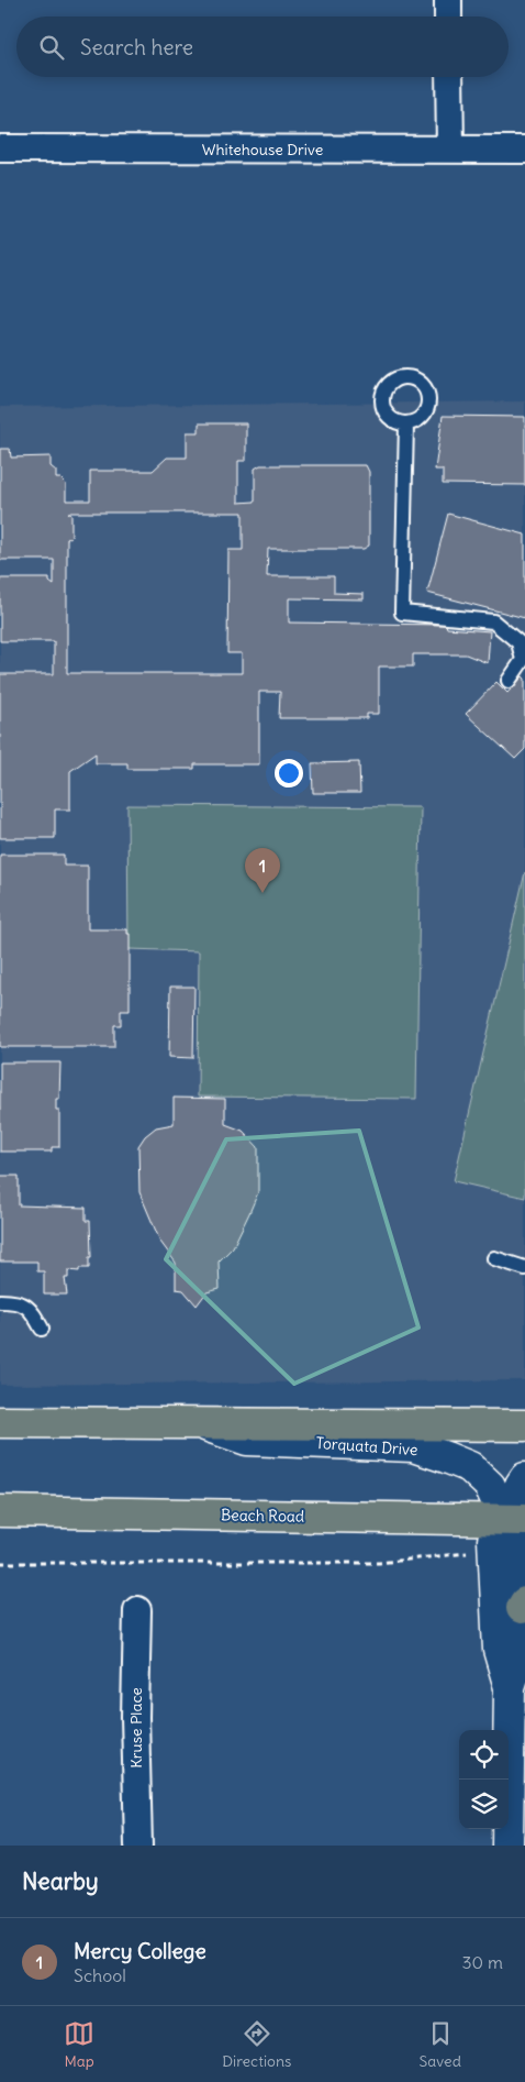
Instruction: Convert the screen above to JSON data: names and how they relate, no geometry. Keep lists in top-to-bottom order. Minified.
{"streets":{"main road":["Beach Road"],"street":["Whitehouse Drive","Torquata Drive","Kruse Place"]},"crossings":[["Torquata Drive","Beach Road"]],"page":{"search":"Search here","pins":"1","heading":"Nearby","list":[{"mark":"1","name":"Mercy College","note":"School","value":"30 m"}],"nav":["Map","Directions","Saved"]}}
